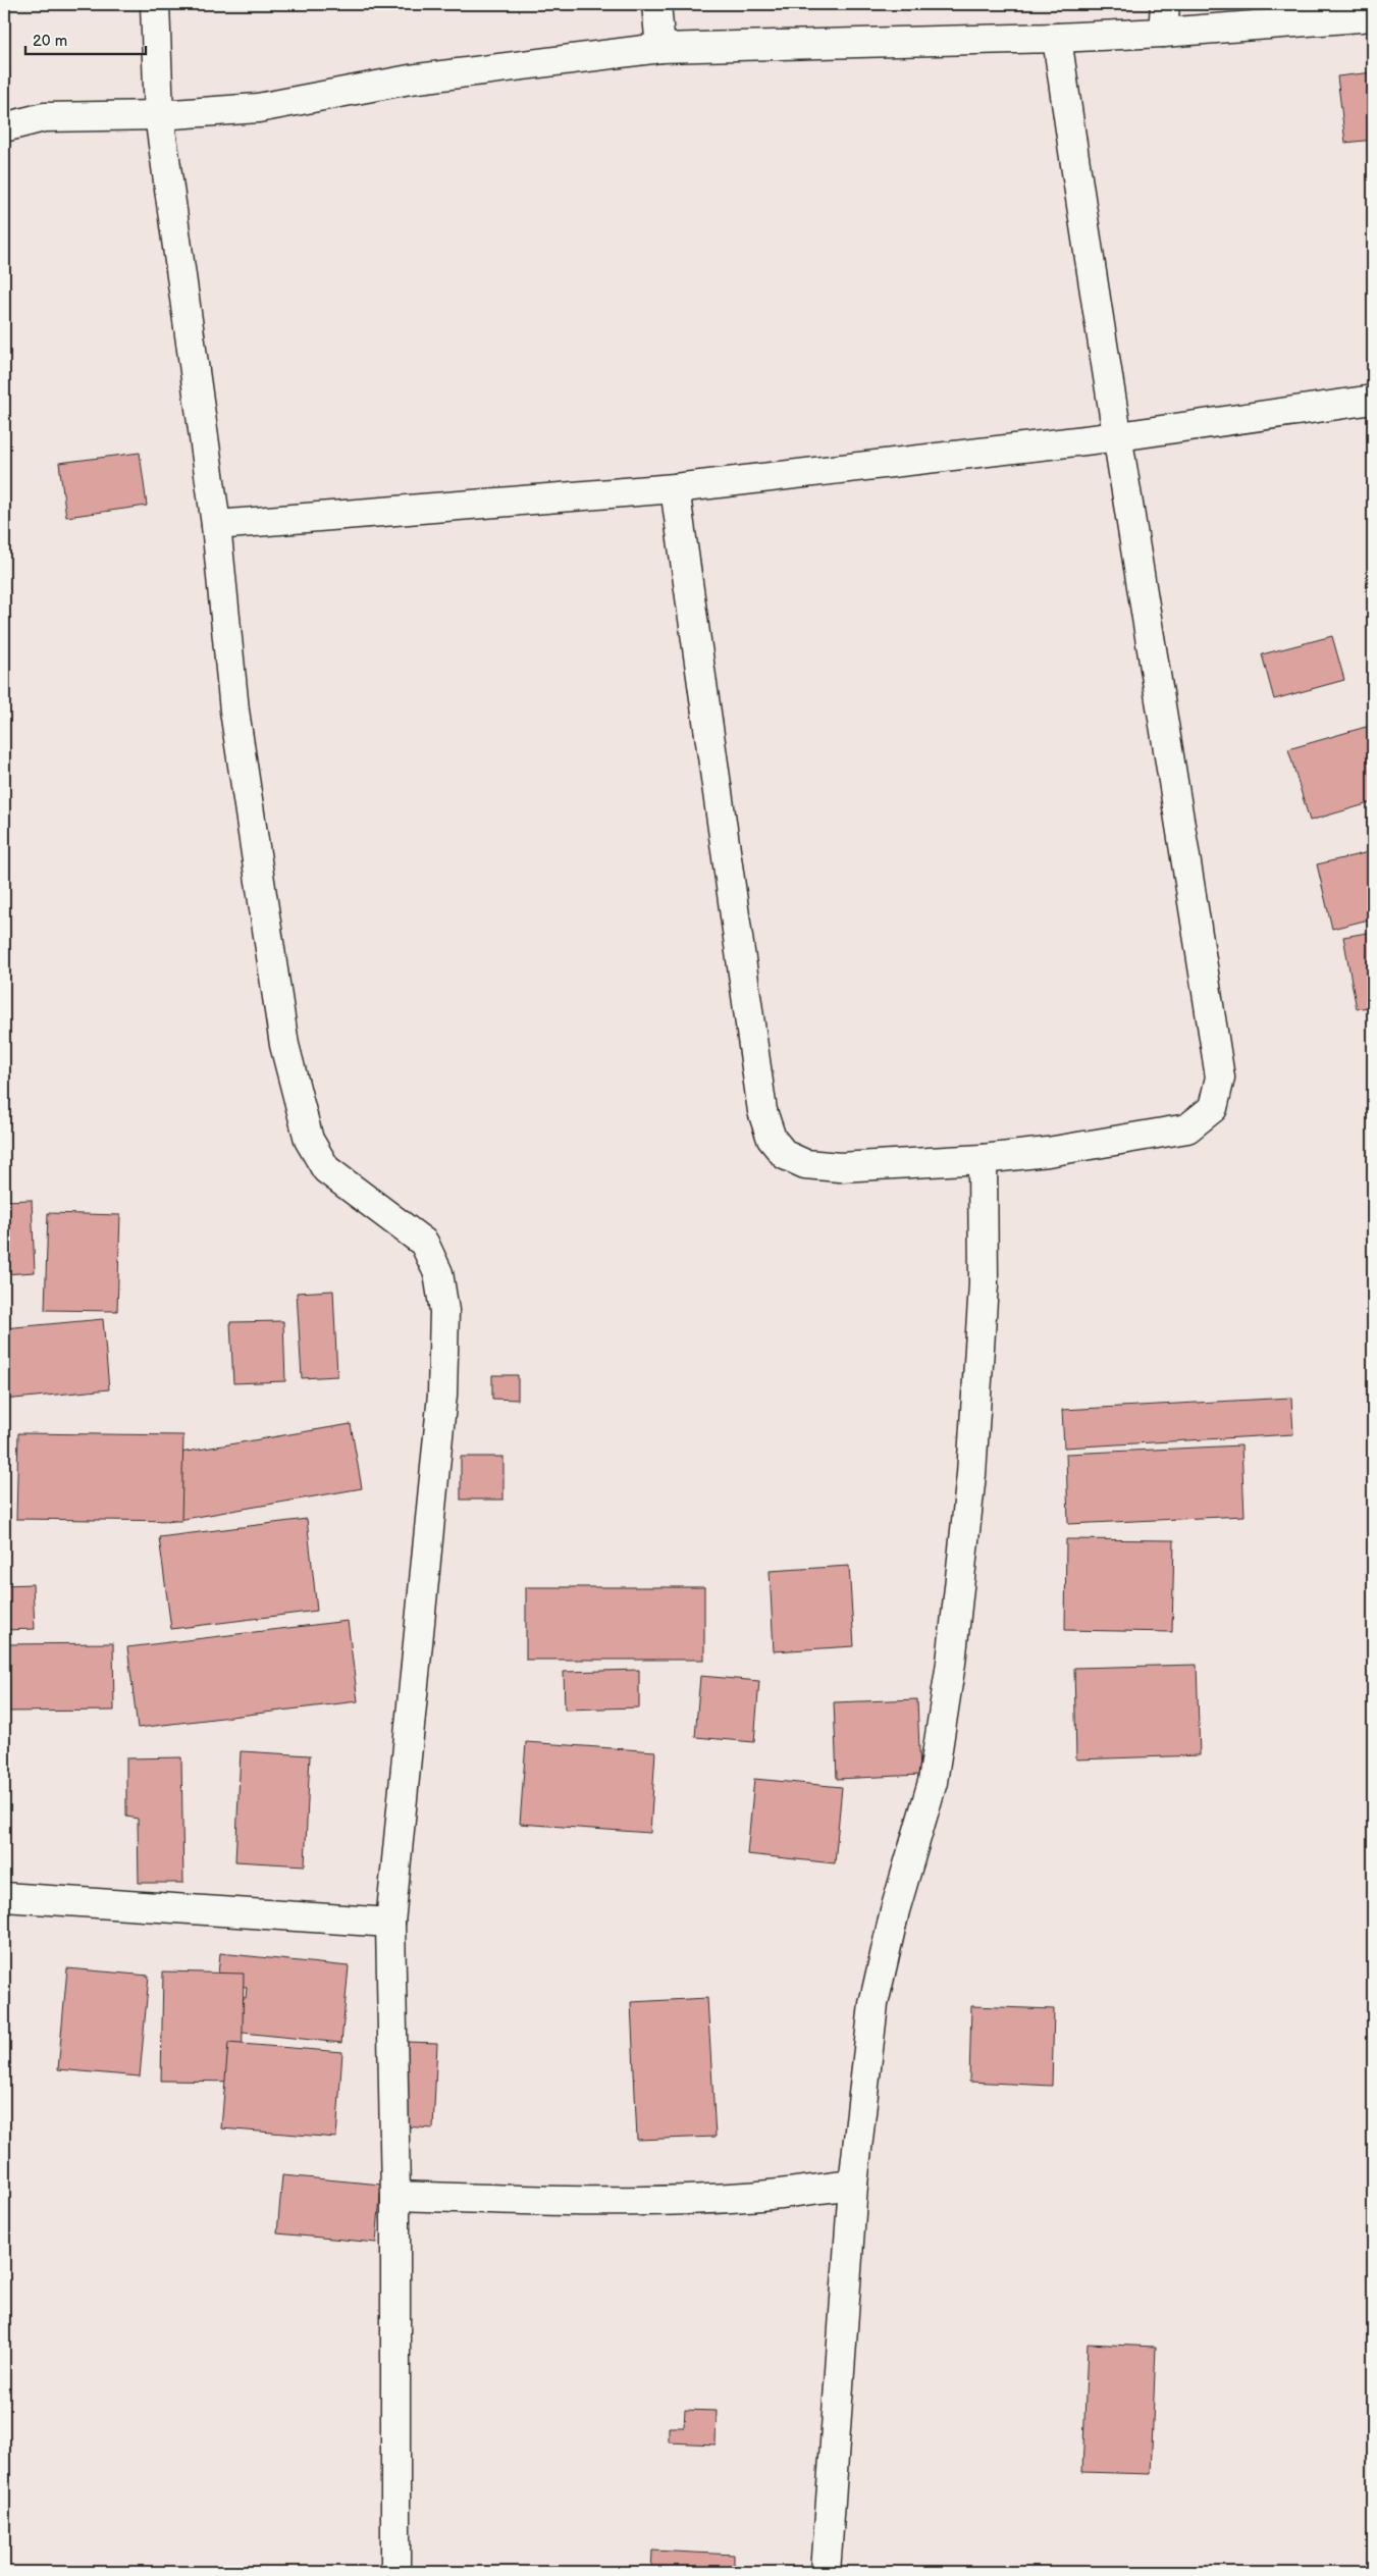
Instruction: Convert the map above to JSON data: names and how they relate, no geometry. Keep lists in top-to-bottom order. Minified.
{"scale_bar":"20 m"}
